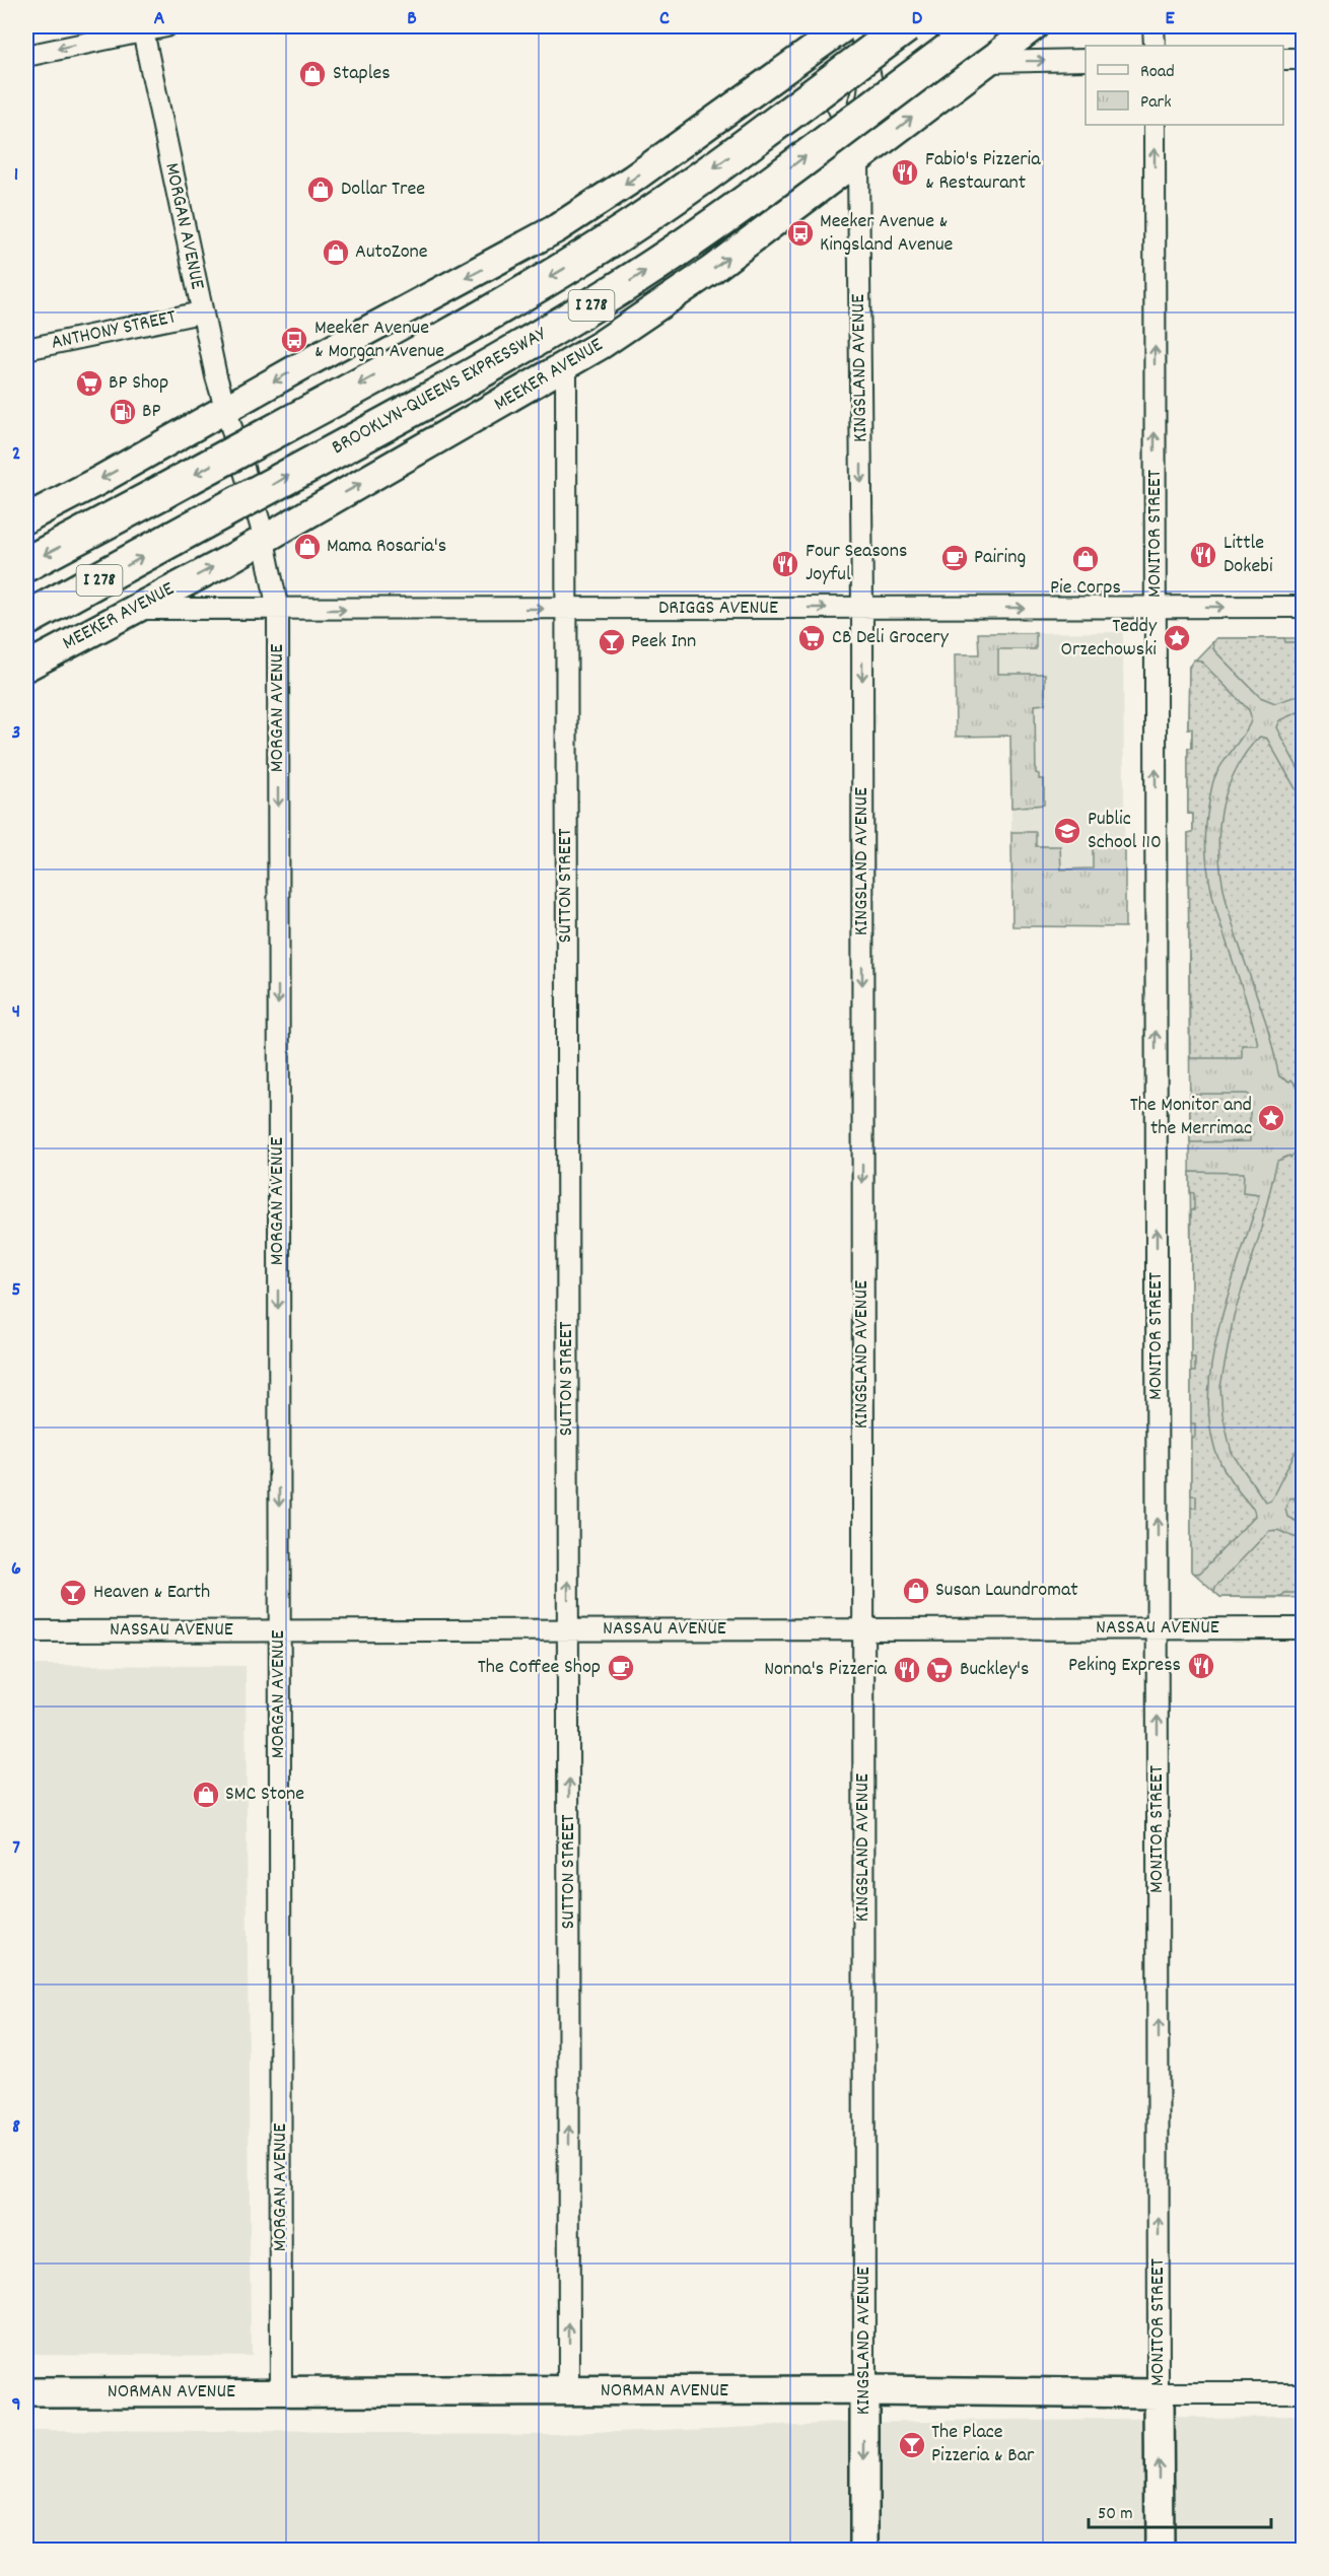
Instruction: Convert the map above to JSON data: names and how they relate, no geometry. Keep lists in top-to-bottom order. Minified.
{"streets":{"highway":["I 278","BROOKLYN-QUEENS EXPRESSWAY"],"main road":["KINGSLAND AVENUE","MEEKER AVENUE","MONITOR STREET","NORMAN AVENUE"],"street":["MORGAN AVENUE","ANTHONY STREET","DRIGGS AVENUE","SUTTON STREET","NASSAU AVENUE"]},"crossings":[["MORGAN AVENUE","ANTHONY STREET"],["MORGAN AVENUE","MEEKER AVENUE"],["MORGAN AVENUE","DRIGGS AVENUE"],["MORGAN AVENUE","NASSAU AVENUE"],["MORGAN AVENUE","NORMAN AVENUE"],["KINGSLAND AVENUE","MEEKER AVENUE"],["KINGSLAND AVENUE","DRIGGS AVENUE"],["KINGSLAND AVENUE","NASSAU AVENUE"],["KINGSLAND AVENUE","NORMAN AVENUE"],["MEEKER AVENUE","DRIGGS AVENUE"],["MEEKER AVENUE","SUTTON STREET"],["MONITOR STREET","DRIGGS AVENUE"],["MONITOR STREET","NASSAU AVENUE"],["MONITOR STREET","NORMAN AVENUE"],["DRIGGS AVENUE","SUTTON STREET"],["SUTTON STREET","NASSAU AVENUE"],["SUTTON STREET","NORMAN AVENUE"]],"one_way":["MORGAN AVENUE","KINGSLAND AVENUE","MONITOR STREET","DRIGGS AVENUE","SUTTON STREET"],"places":{"shop":["Staples","Dollar Tree","AutoZone","Mama Rosaria's","Pie Corps","Susan Laundromat","SMC Stone"],"restaurant":["Fabio's Pizzeria & Restaurant","Little Dokebi","Four Seasons Joyful","Peking Express","Nonna's Pizzeria"],"bus stop":["Meeker Avenue & Kingsland Avenue","Meeker Avenue & Morgan Avenue"],"supermarket":["BP Shop","CB Deli Grocery","Buckley's"],"fuel station":["BP"],"cafe":["Pairing","The Coffee Shop"],"place":["Teddy Orzechowski","The Monitor and the Merrimac"],"bar":["Peek Inn","Heaven & Earth","The Place Pizzeria & Bar"],"school or university":["Public School 110"]},"legend":["Road","Park"],"scale_bar":"50 m","grid":{"columns":["A","B","C","D","E"],"rows":["1","2","3","4","5","6","7","8","9"]}}
